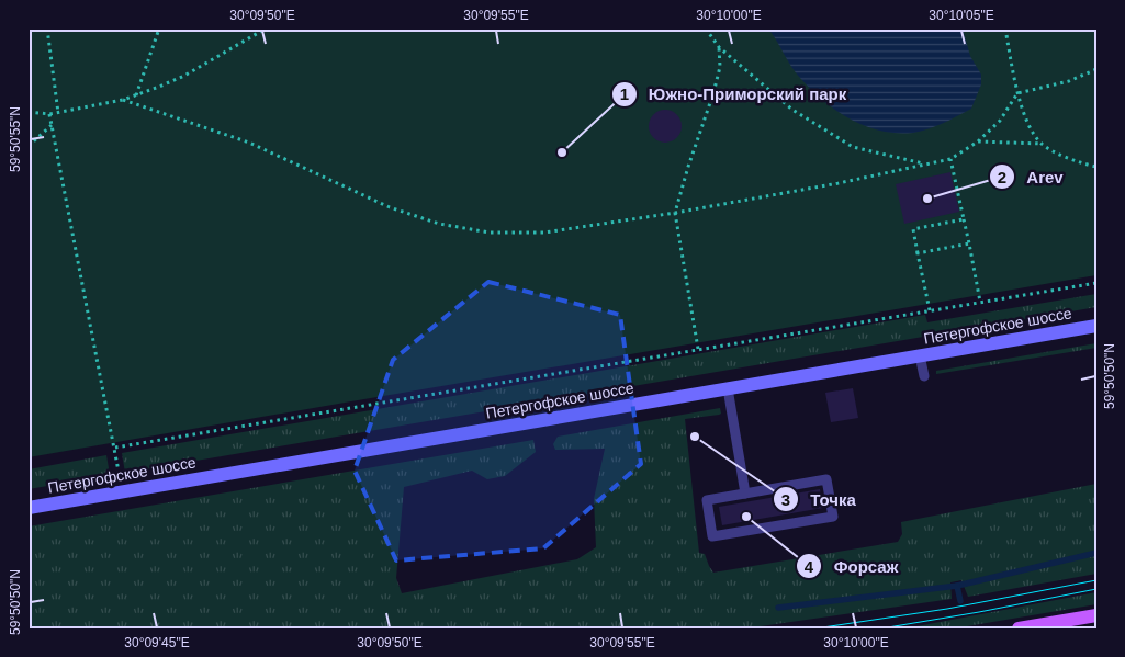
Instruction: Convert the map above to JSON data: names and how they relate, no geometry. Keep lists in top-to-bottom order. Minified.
{"streets":{"street":["Петергофское шоссе"]},"places":["Южно-Приморский парк","Arev","Точка","Форсаж"],"coordinates":["30°09'50\"E","30°09'55\"E","30°10'00\"E","30°10'05\"E","59°50'55\"N","59°50'50\"N","30°09'45\"E"]}
